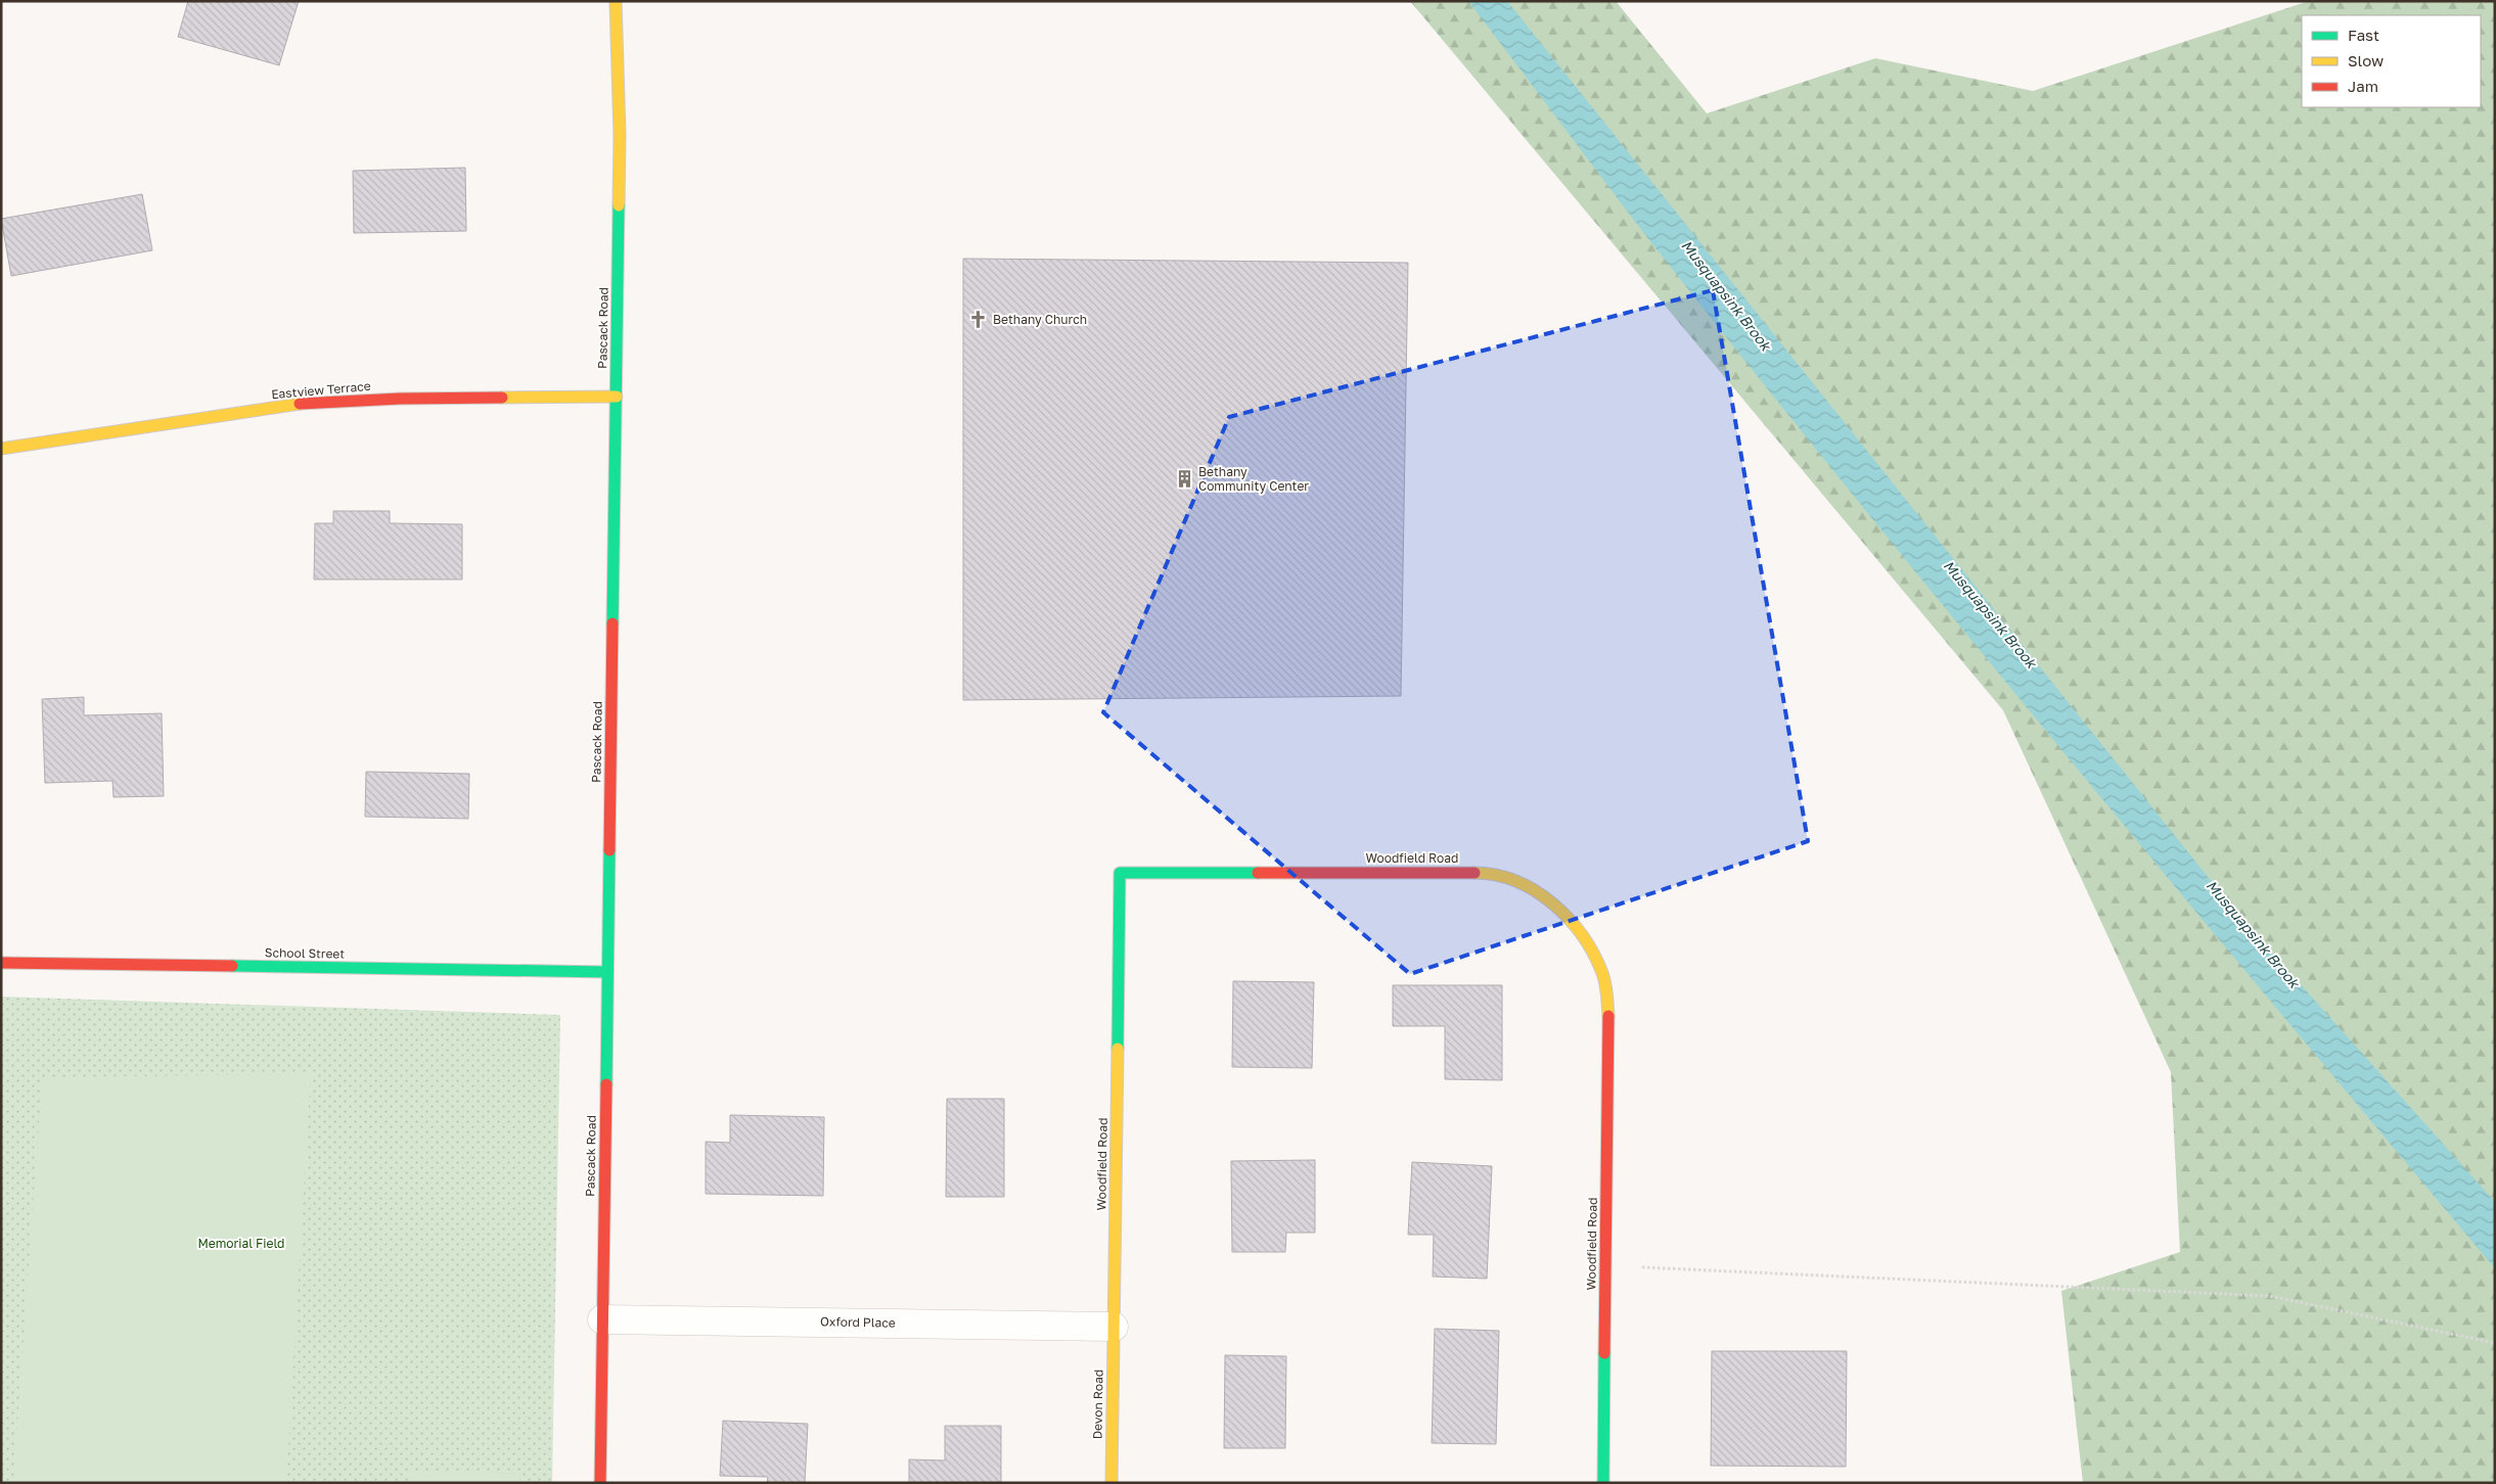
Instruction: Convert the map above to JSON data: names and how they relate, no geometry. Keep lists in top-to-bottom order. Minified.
{"streets":{"street":["Pascack Road","Eastview Terrace","Woodfield Road","School Street","Oxford Place","Devon Road"]},"crossings":[["Pascack Road","Eastview Terrace"],["Pascack Road","School Street"],["Pascack Road","Oxford Place"],["Woodfield Road","Oxford Place"],["Woodfield Road","Devon Road"],["Oxford Place","Devon Road"]],"water":["Musquapsink Brook"],"parks":["Memorial Field"],"places":{"church":["Bethany Church"],"building":["Bethany Community Center"]},"legend":["Fast","Slow","Jam"]}
